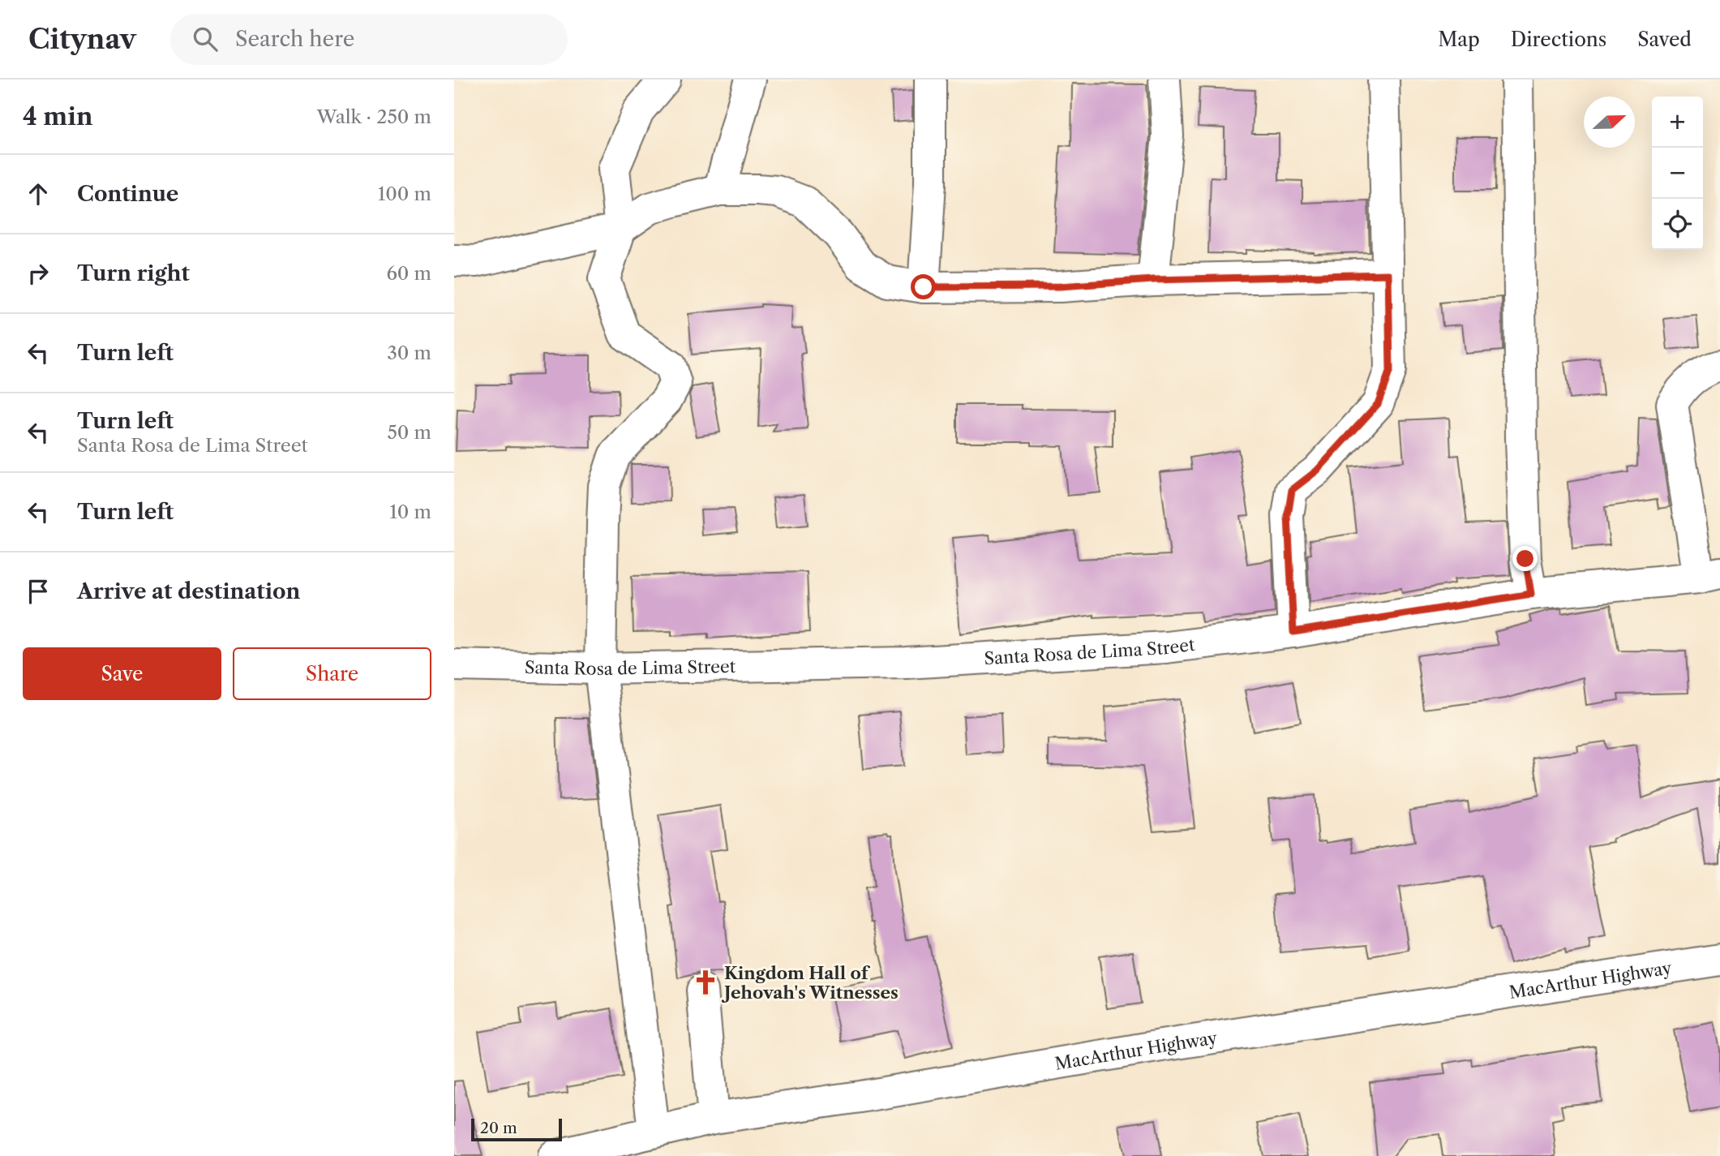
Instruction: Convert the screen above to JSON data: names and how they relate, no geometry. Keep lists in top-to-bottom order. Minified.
{"streets":{"main road":["Santa Rosa de Lima Street","MacArthur Highway"]},"places":{"church":["Kingdom Hall of Jehovah's Witnesses"]},"scale_bar":"20 m","north":"right","page":{"header":"Citynav","search":"Search here","nav":["Map","Directions","Saved"],"heading":["4 min","Walk · 250 m"],"map_buttons":["+","−"],"list":[["Continue","100 m"],["Turn right","60 m"],["Turn left","30 m"],["Turn left","Santa Rosa de Lima Street","50 m"],["Turn left","10 m"],"Arrive at destination"],"buttons":["Save","Share"],"scale":"20 m"}}
